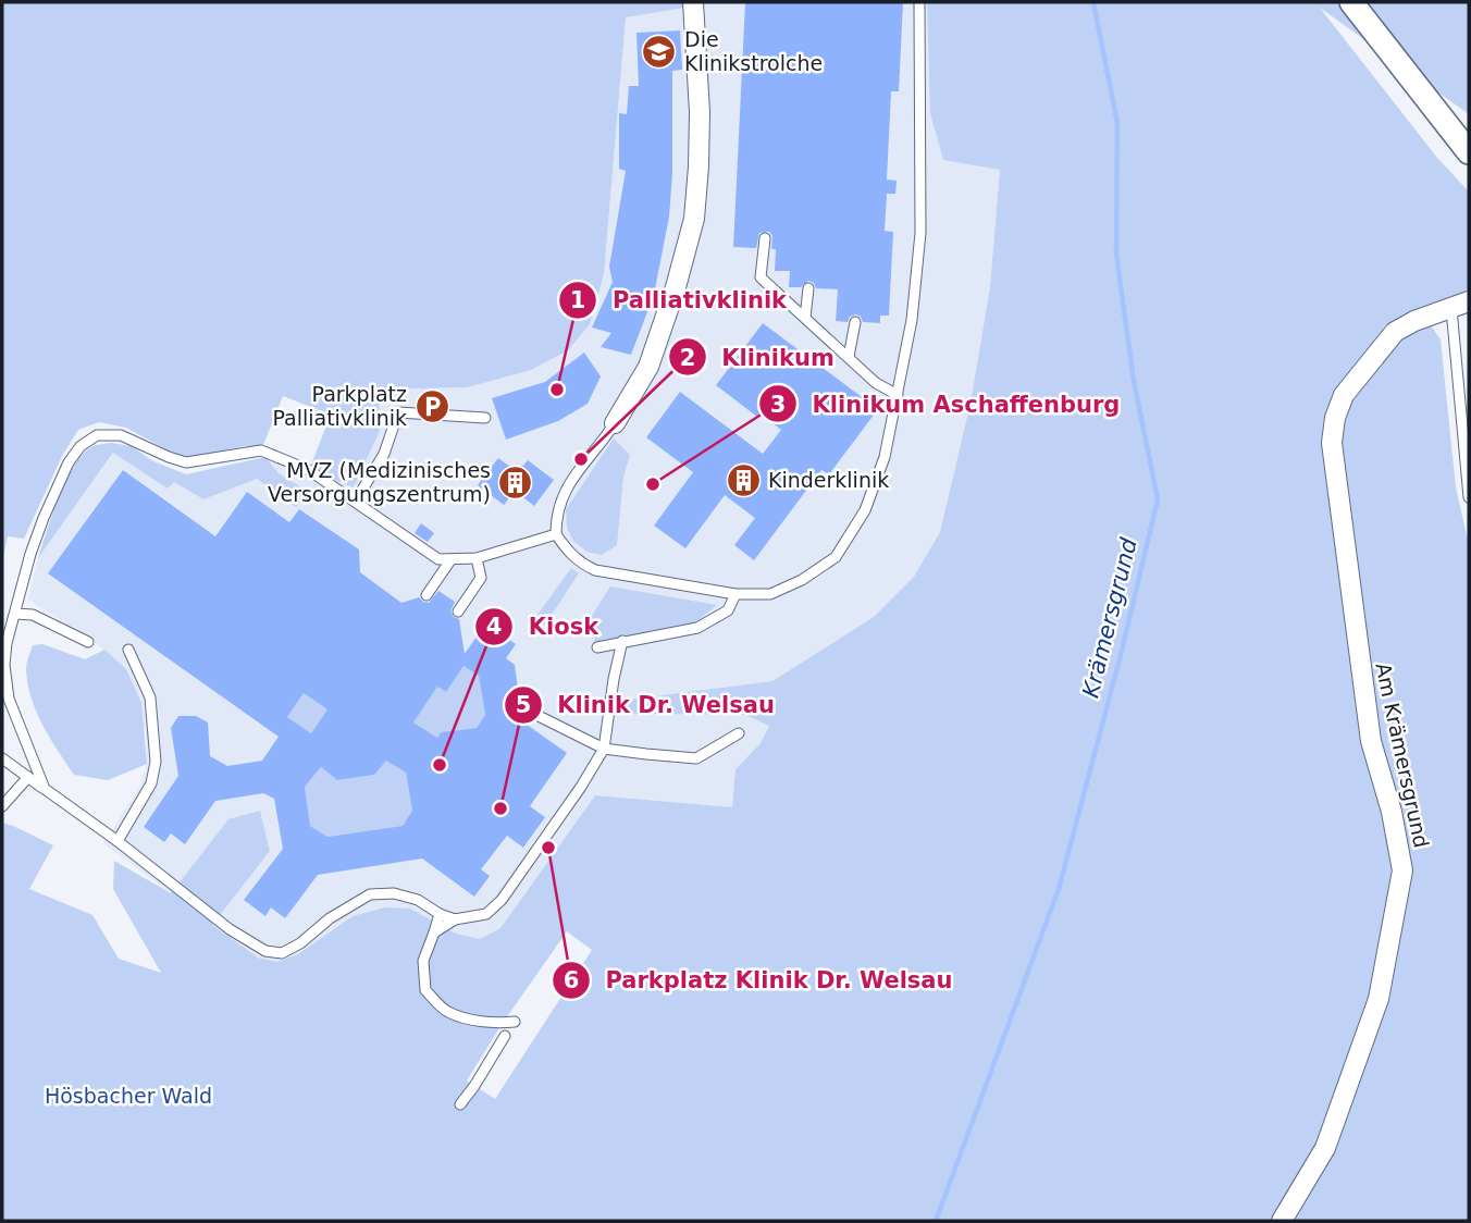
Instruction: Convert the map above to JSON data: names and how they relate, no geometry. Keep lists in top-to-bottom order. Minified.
{"streets":{"street":["Am Krämersgrund"]},"water":["Krämersgrund"],"parks":["Hösbacher Wald"],"places":{"school or university":["Die Klinikstrolche"],"other":["Palliativklinik","Klinikum","Klinikum Aschaffenburg","Kiosk","Klinik Dr. Welsau","Parkplatz Klinik Dr. Welsau"],"parking":["Parkplatz Palliativklinik"],"building":["Kinderklinik","MVZ (Medizinisches Versorgungszentrum)"]}}
